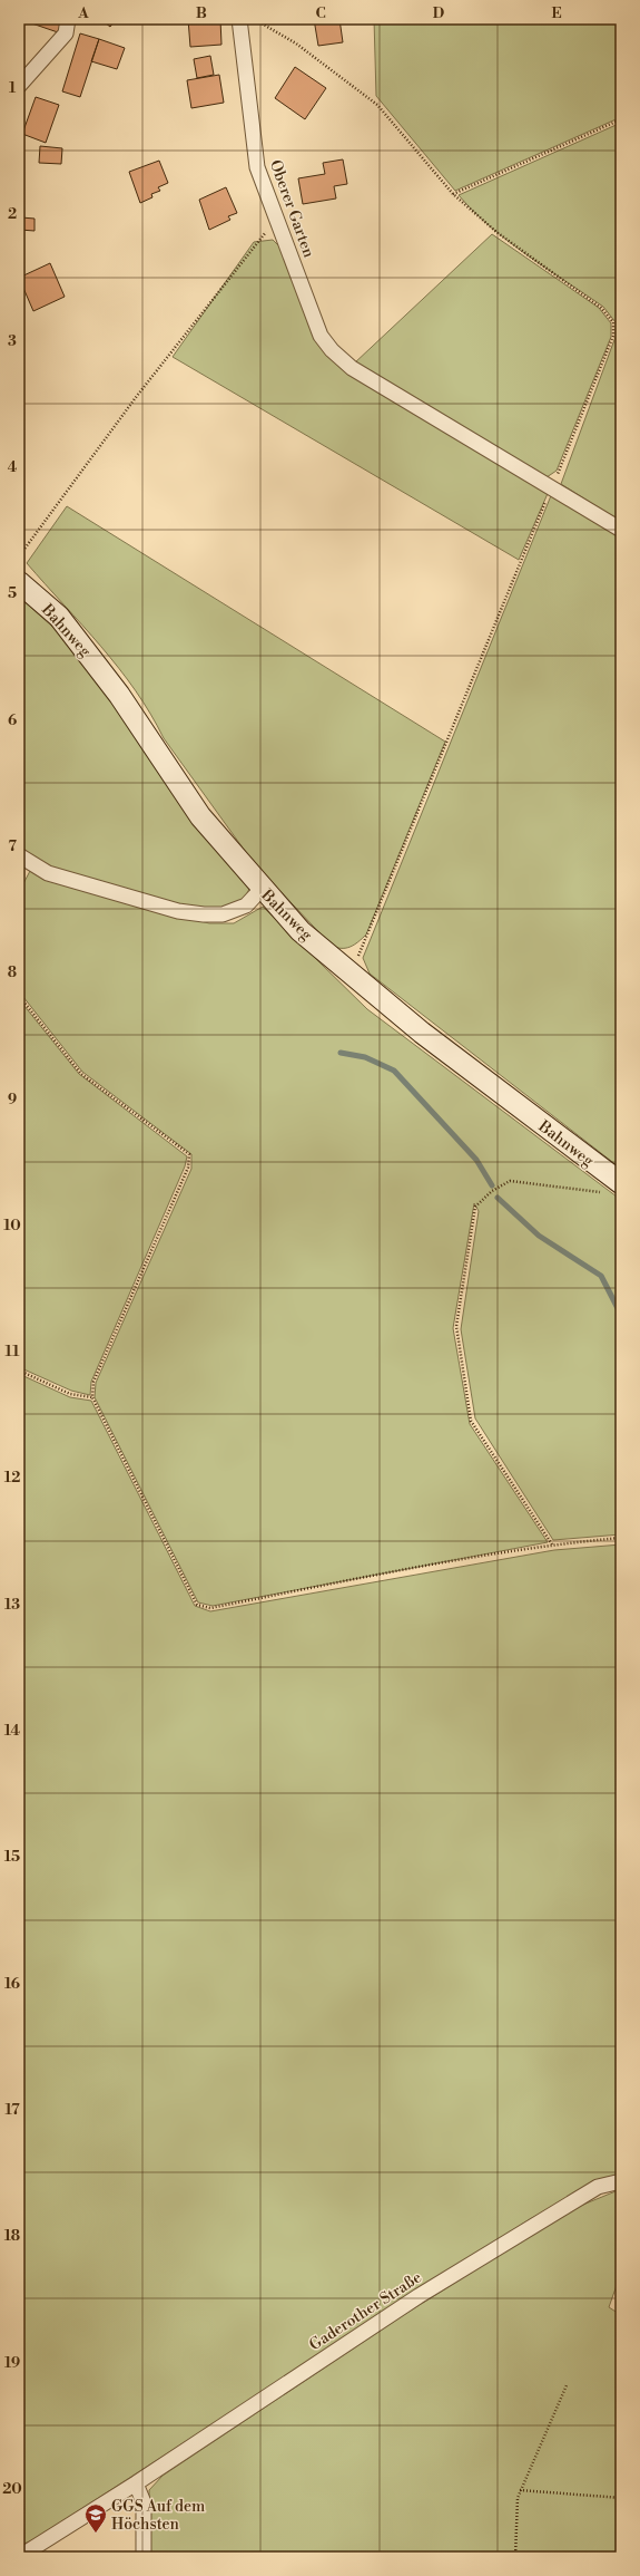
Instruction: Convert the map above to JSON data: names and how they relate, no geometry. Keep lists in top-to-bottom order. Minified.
{"streets":{"main road":["Bahnweg"],"street":["Oberer Garten","Gaderother Straße"]},"places":{"school or university":["GGS Auf dem Höchsten"]},"grid":{"columns":["A","B","C","D","E"],"rows":["1","2","3","4","5","6","7","8","9","10","11","12","13","14","15","16","17","18","19","20"]}}
